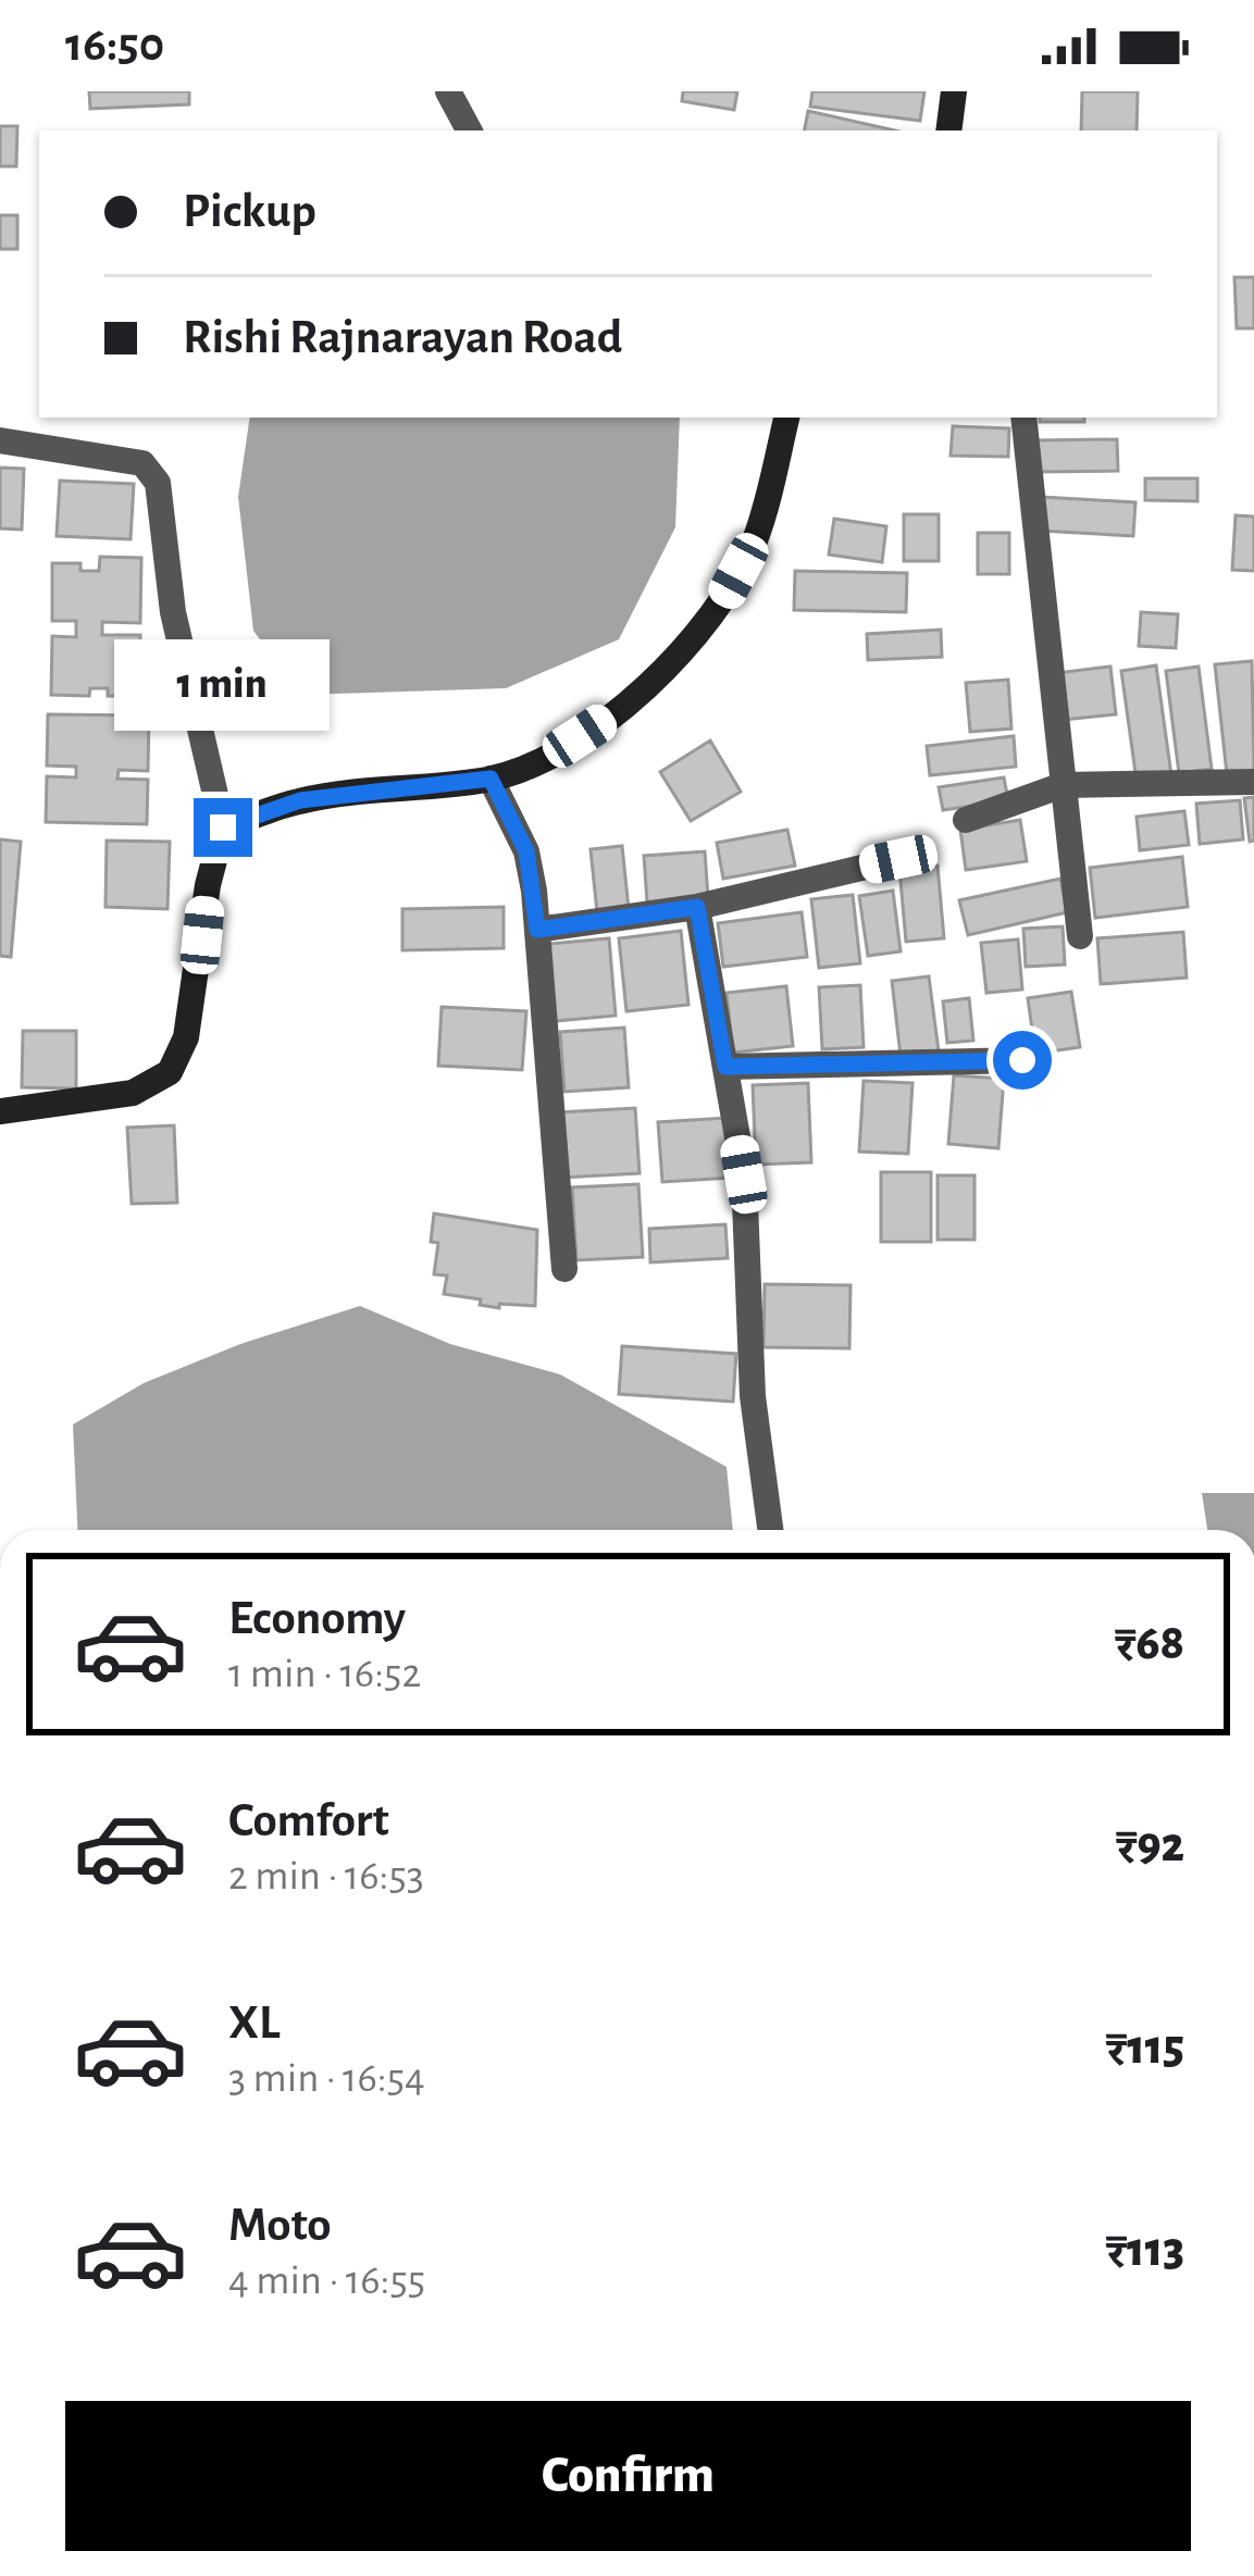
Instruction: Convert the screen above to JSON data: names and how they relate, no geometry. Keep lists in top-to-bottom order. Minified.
{"page":{"status":"16:50","banner":["Pickup","Rishi Rajnarayan Road"],"bubble":"1 min","list":[{"name":"Economy","note":"1 min · 16:52","value":"₹68"},{"name":"Comfort","note":"2 min · 16:53","value":"₹92"},{"name":"XL","note":"3 min · 16:54","value":"₹115"},{"name":"Moto","note":"4 min · 16:55","value":"₹113"}],"buttons":"Confirm"}}
